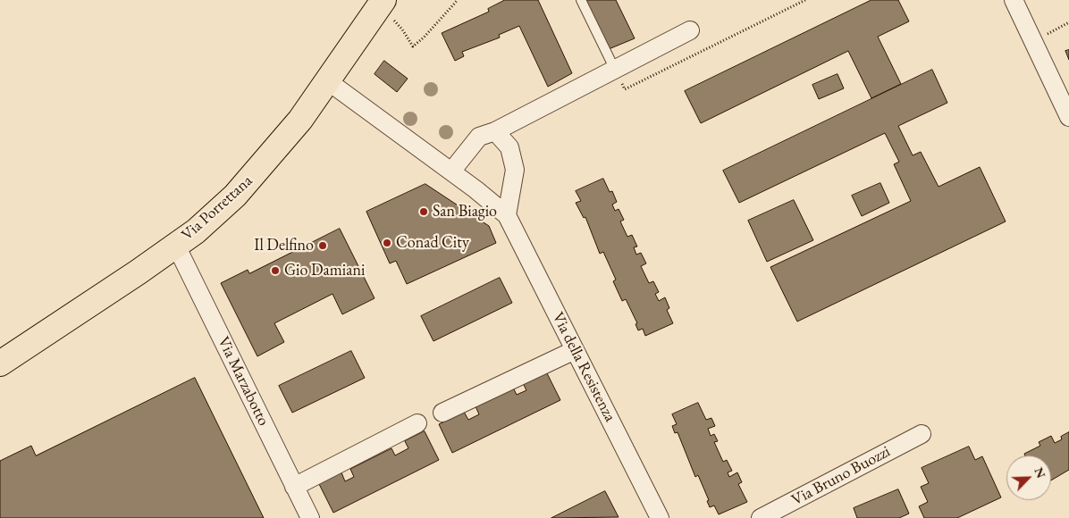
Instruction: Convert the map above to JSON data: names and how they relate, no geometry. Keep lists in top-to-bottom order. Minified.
{"streets":{"main road":["Via Porrettana"],"street":["Via della Resistenza","Via Marzabotto","Via Bruno Buozzi"]},"crossings":[["Via Porrettana","Via della Resistenza"],["Via Porrettana","Via Marzabotto"]],"places":["San Biagio","Conad City","Il Delfino","Gio Damiani"],"north":"top right"}
